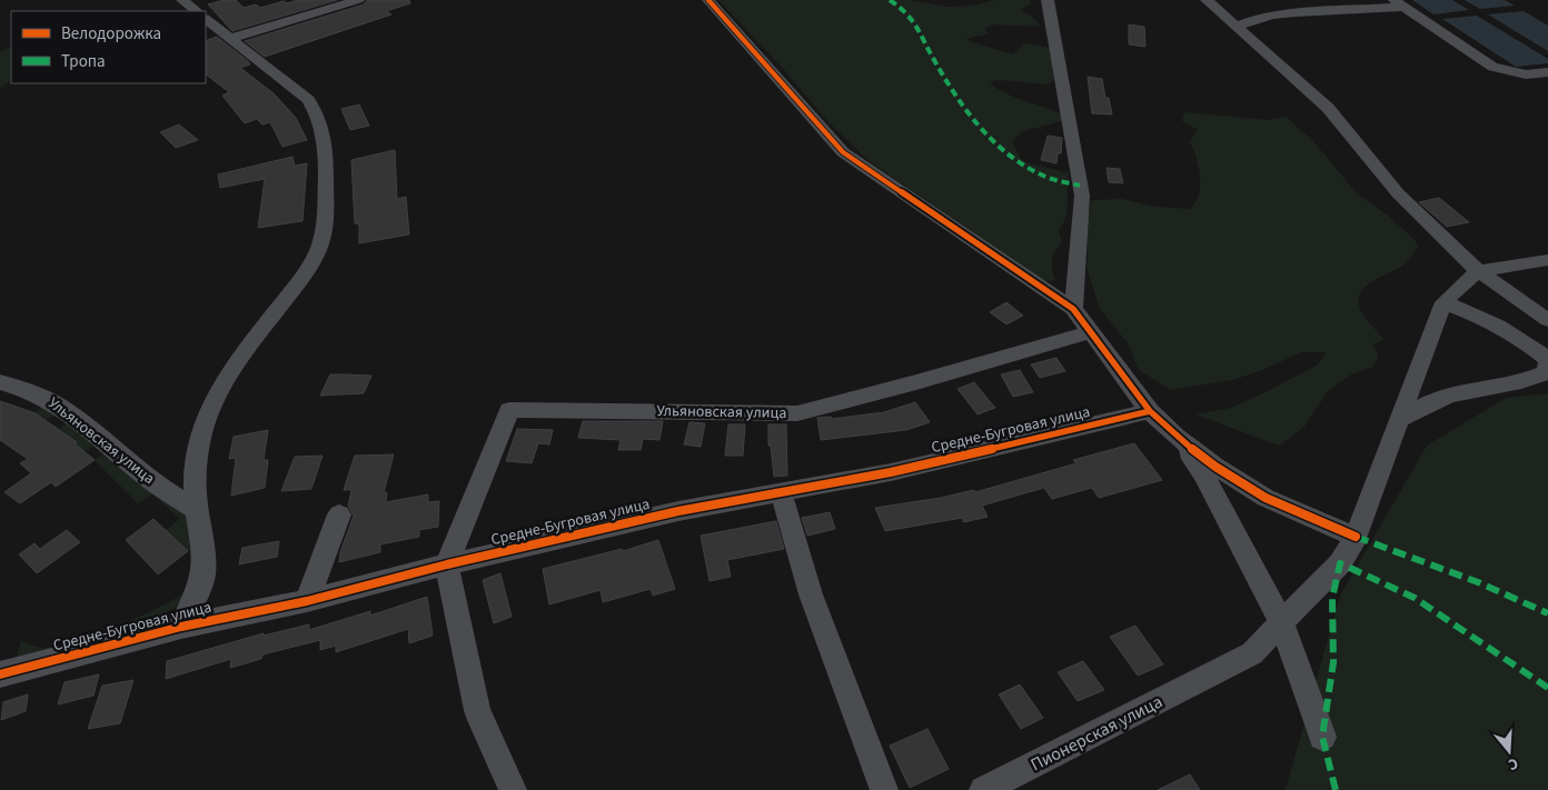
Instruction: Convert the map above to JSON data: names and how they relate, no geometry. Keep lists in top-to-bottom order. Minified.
{"streets":{"street":["Ульяновская улица","Средне-Бугровая улица","Пионерская улица"]},"crossings":[["Ульяновская улица","Средне-Бугровая улица"]],"legend":["Велодорожка","Тропа"],"north":"bottom"}
